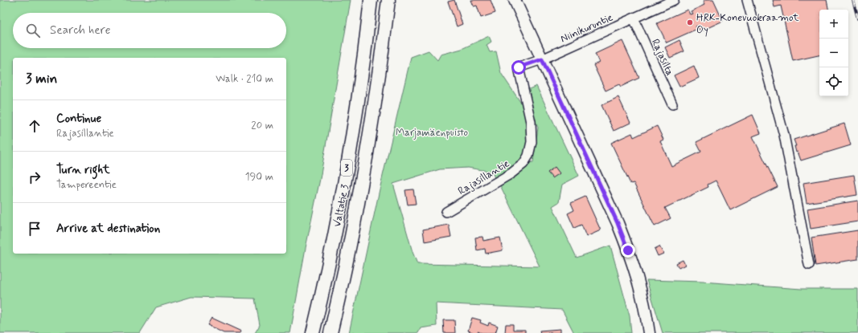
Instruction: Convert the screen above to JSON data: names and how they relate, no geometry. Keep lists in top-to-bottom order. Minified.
{"streets":{"highway":["3","Valtatie 3"],"street":["Niinikuruntie","Rajasilta","Rajasillantie"]},"crossings":[["Niinikuruntie","Rajasilta"],["Niinikuruntie","Rajasillantie"]],"parks":["Marjamäenpuisto"],"places":["HRK-Konevuokraamot Oy"],"page":{"map_buttons":["+","−"],"search":"Search here","heading":["3 min","Walk · 210 m"],"list":[["Continue","Rajasillantie","20 m"],["Turn right","Tampereentie","190 m"],"Arrive at destination"]}}
